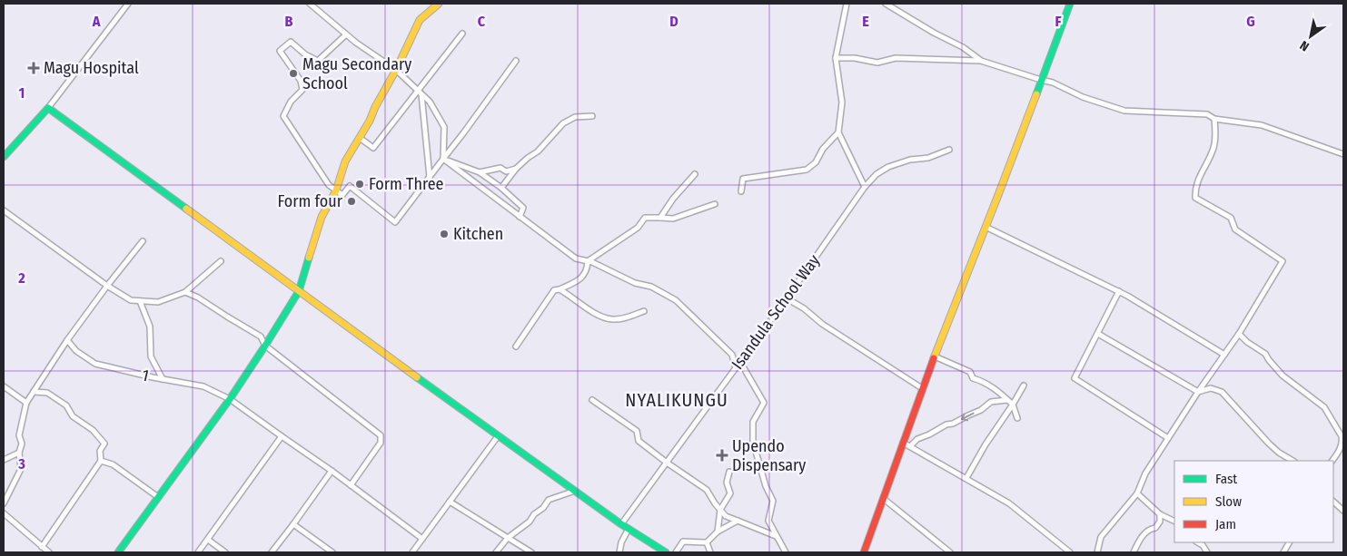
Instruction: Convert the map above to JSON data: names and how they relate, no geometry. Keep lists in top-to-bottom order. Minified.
{"streets":{"street":["Isandula School Way","1"]},"districts":["NYALIKUNGU"],"places":{"health":["Magu Hospital","Upendo Dispensary"],"other":["Magu Secondary School","Form Three","Form four","Kitchen"]},"legend":["Fast","Slow","Jam"],"north":"bottom left","grid":{"columns":["A","B","C","D","E","F","G"],"rows":["1","2","3"]}}
